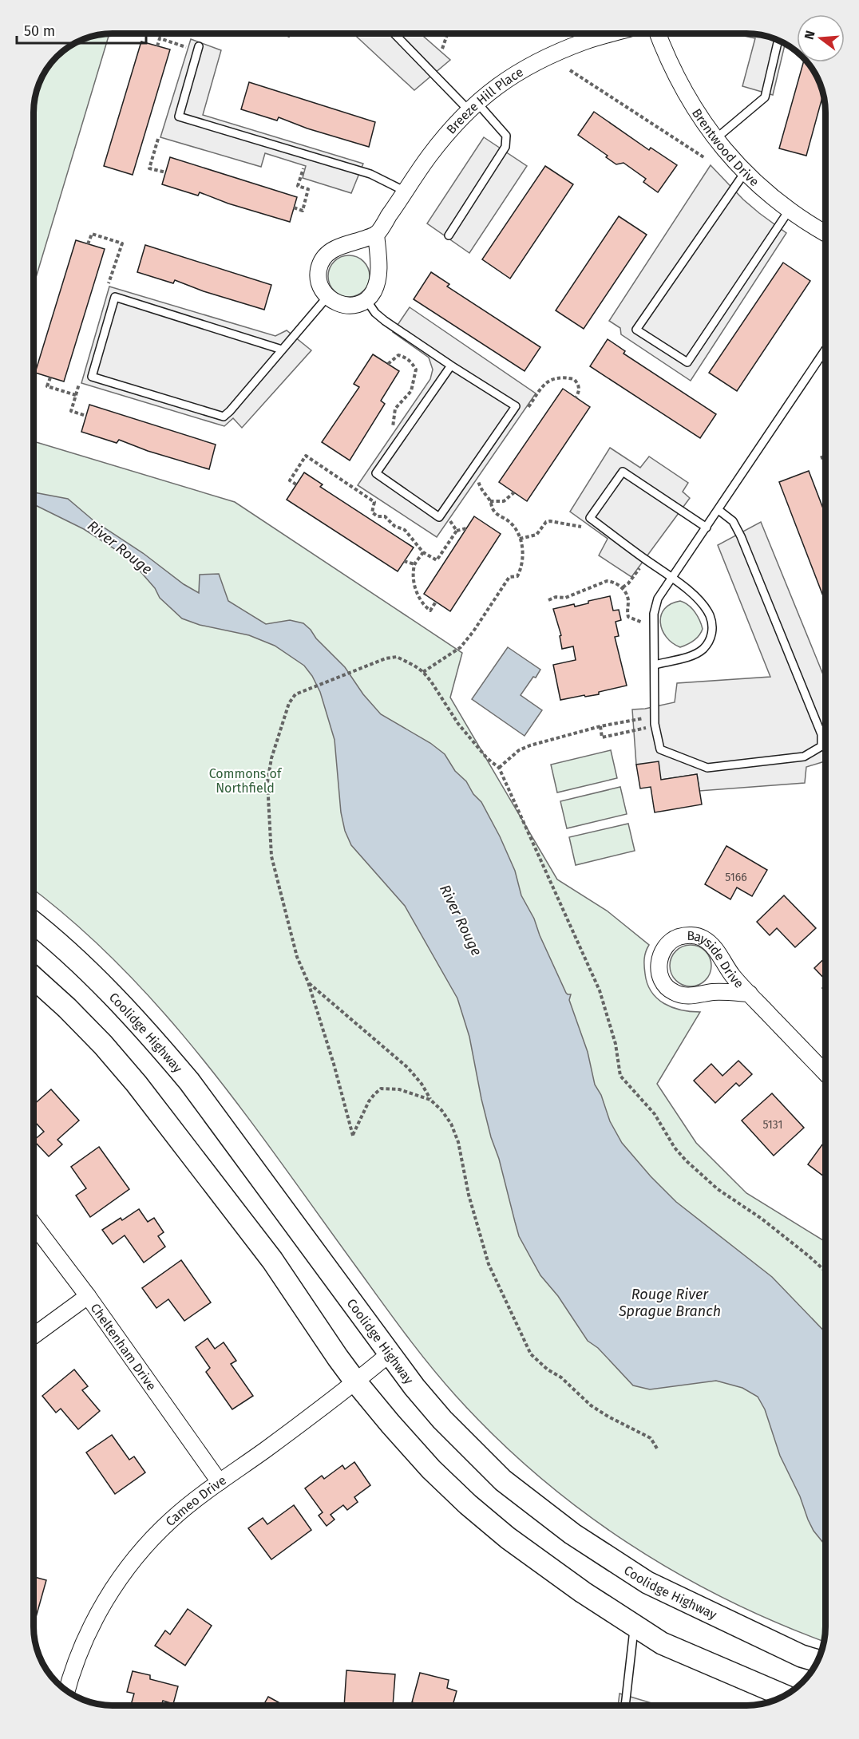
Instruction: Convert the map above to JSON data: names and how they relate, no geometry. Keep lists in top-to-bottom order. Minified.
{"streets":{"main road":["Coolidge Highway"],"street":["Breeze Hill Place","Brentwood Drive","Bayside Drive","Cheltenham Drive","Cameo Drive"]},"crossings":[["Coolidge Highway","Cameo Drive"],["Cheltenham Drive","Cameo Drive"]],"water":["River Rouge","Rouge River Sprague Branch"],"parks":["Commons of Northfield"],"house_numbers":["5166","5131"],"scale_bar":"50 m","north":"left"}
